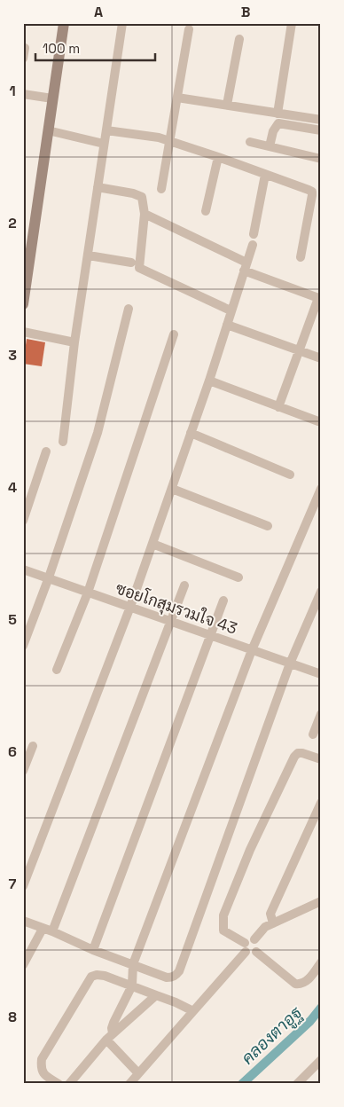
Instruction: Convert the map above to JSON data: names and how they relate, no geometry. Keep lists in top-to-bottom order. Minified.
{"streets":{"street":["ซอยโกสุมรวมใจ 43"]},"water":["คลองตาอูฐ"],"scale_bar":"100 m","grid":{"columns":["A","B"],"rows":["1","2","3","4","5","6","7","8"]}}
